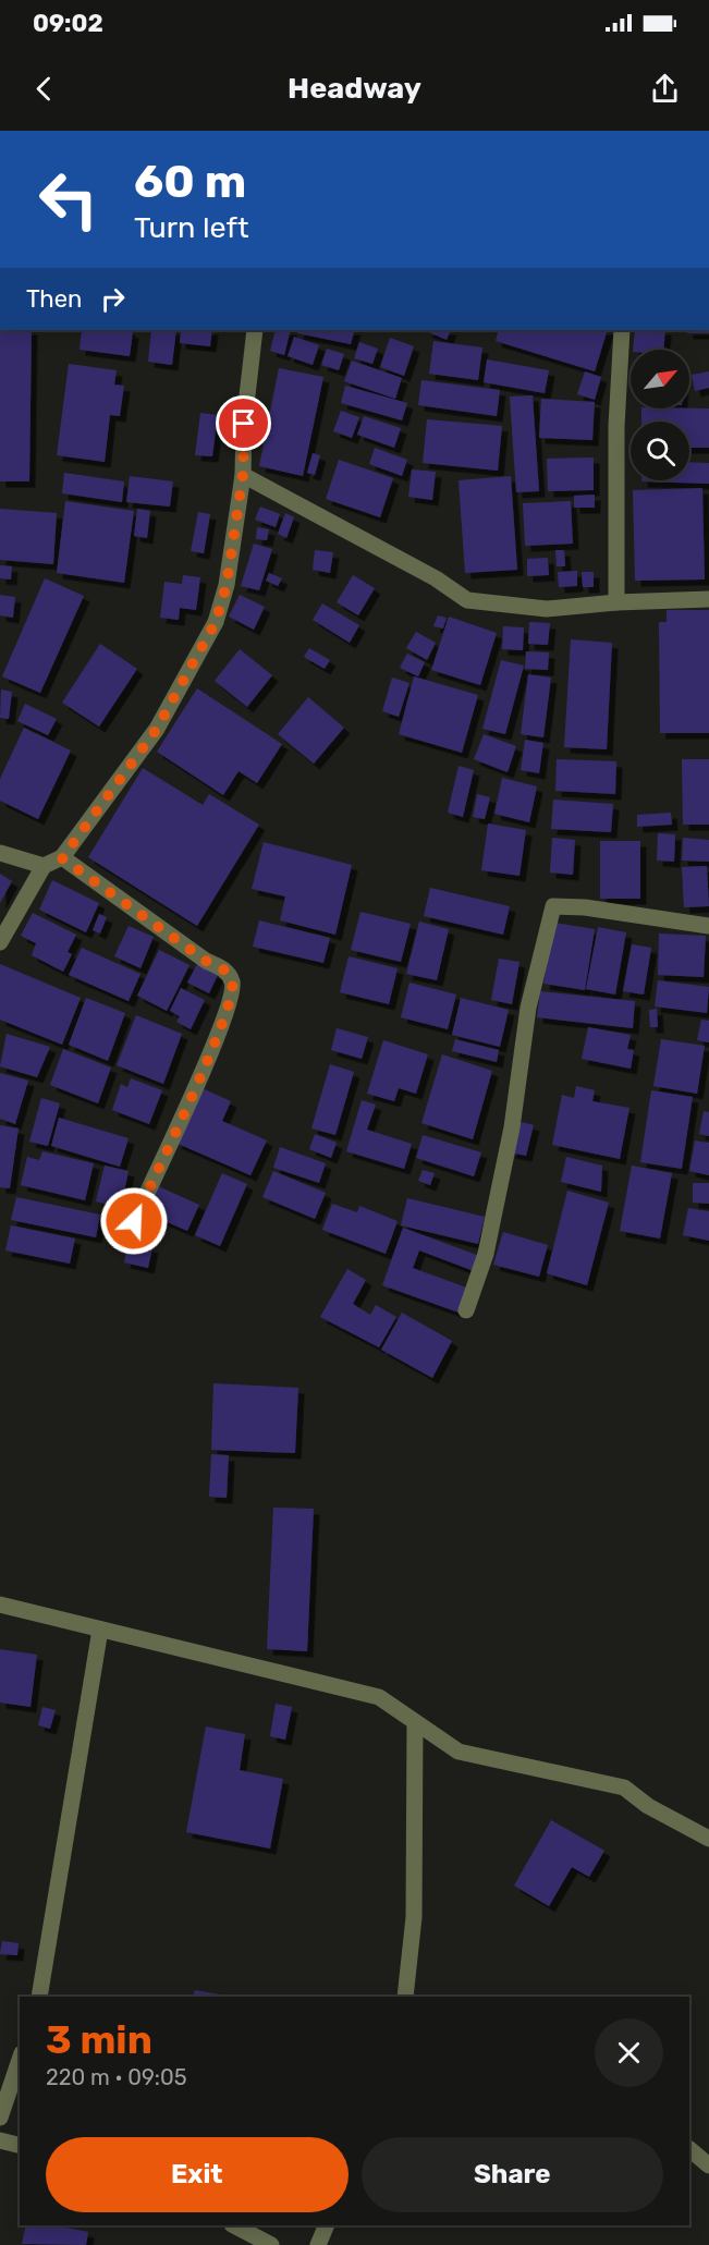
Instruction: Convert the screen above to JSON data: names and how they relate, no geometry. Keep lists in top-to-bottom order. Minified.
{"north":"top right","page":{"status":"09:02","header":"Headway","turn":["60 m","Turn left"],"then":"Then","heading":["3 min","220 m · 09:05"],"buttons":["Exit","Share"]}}
